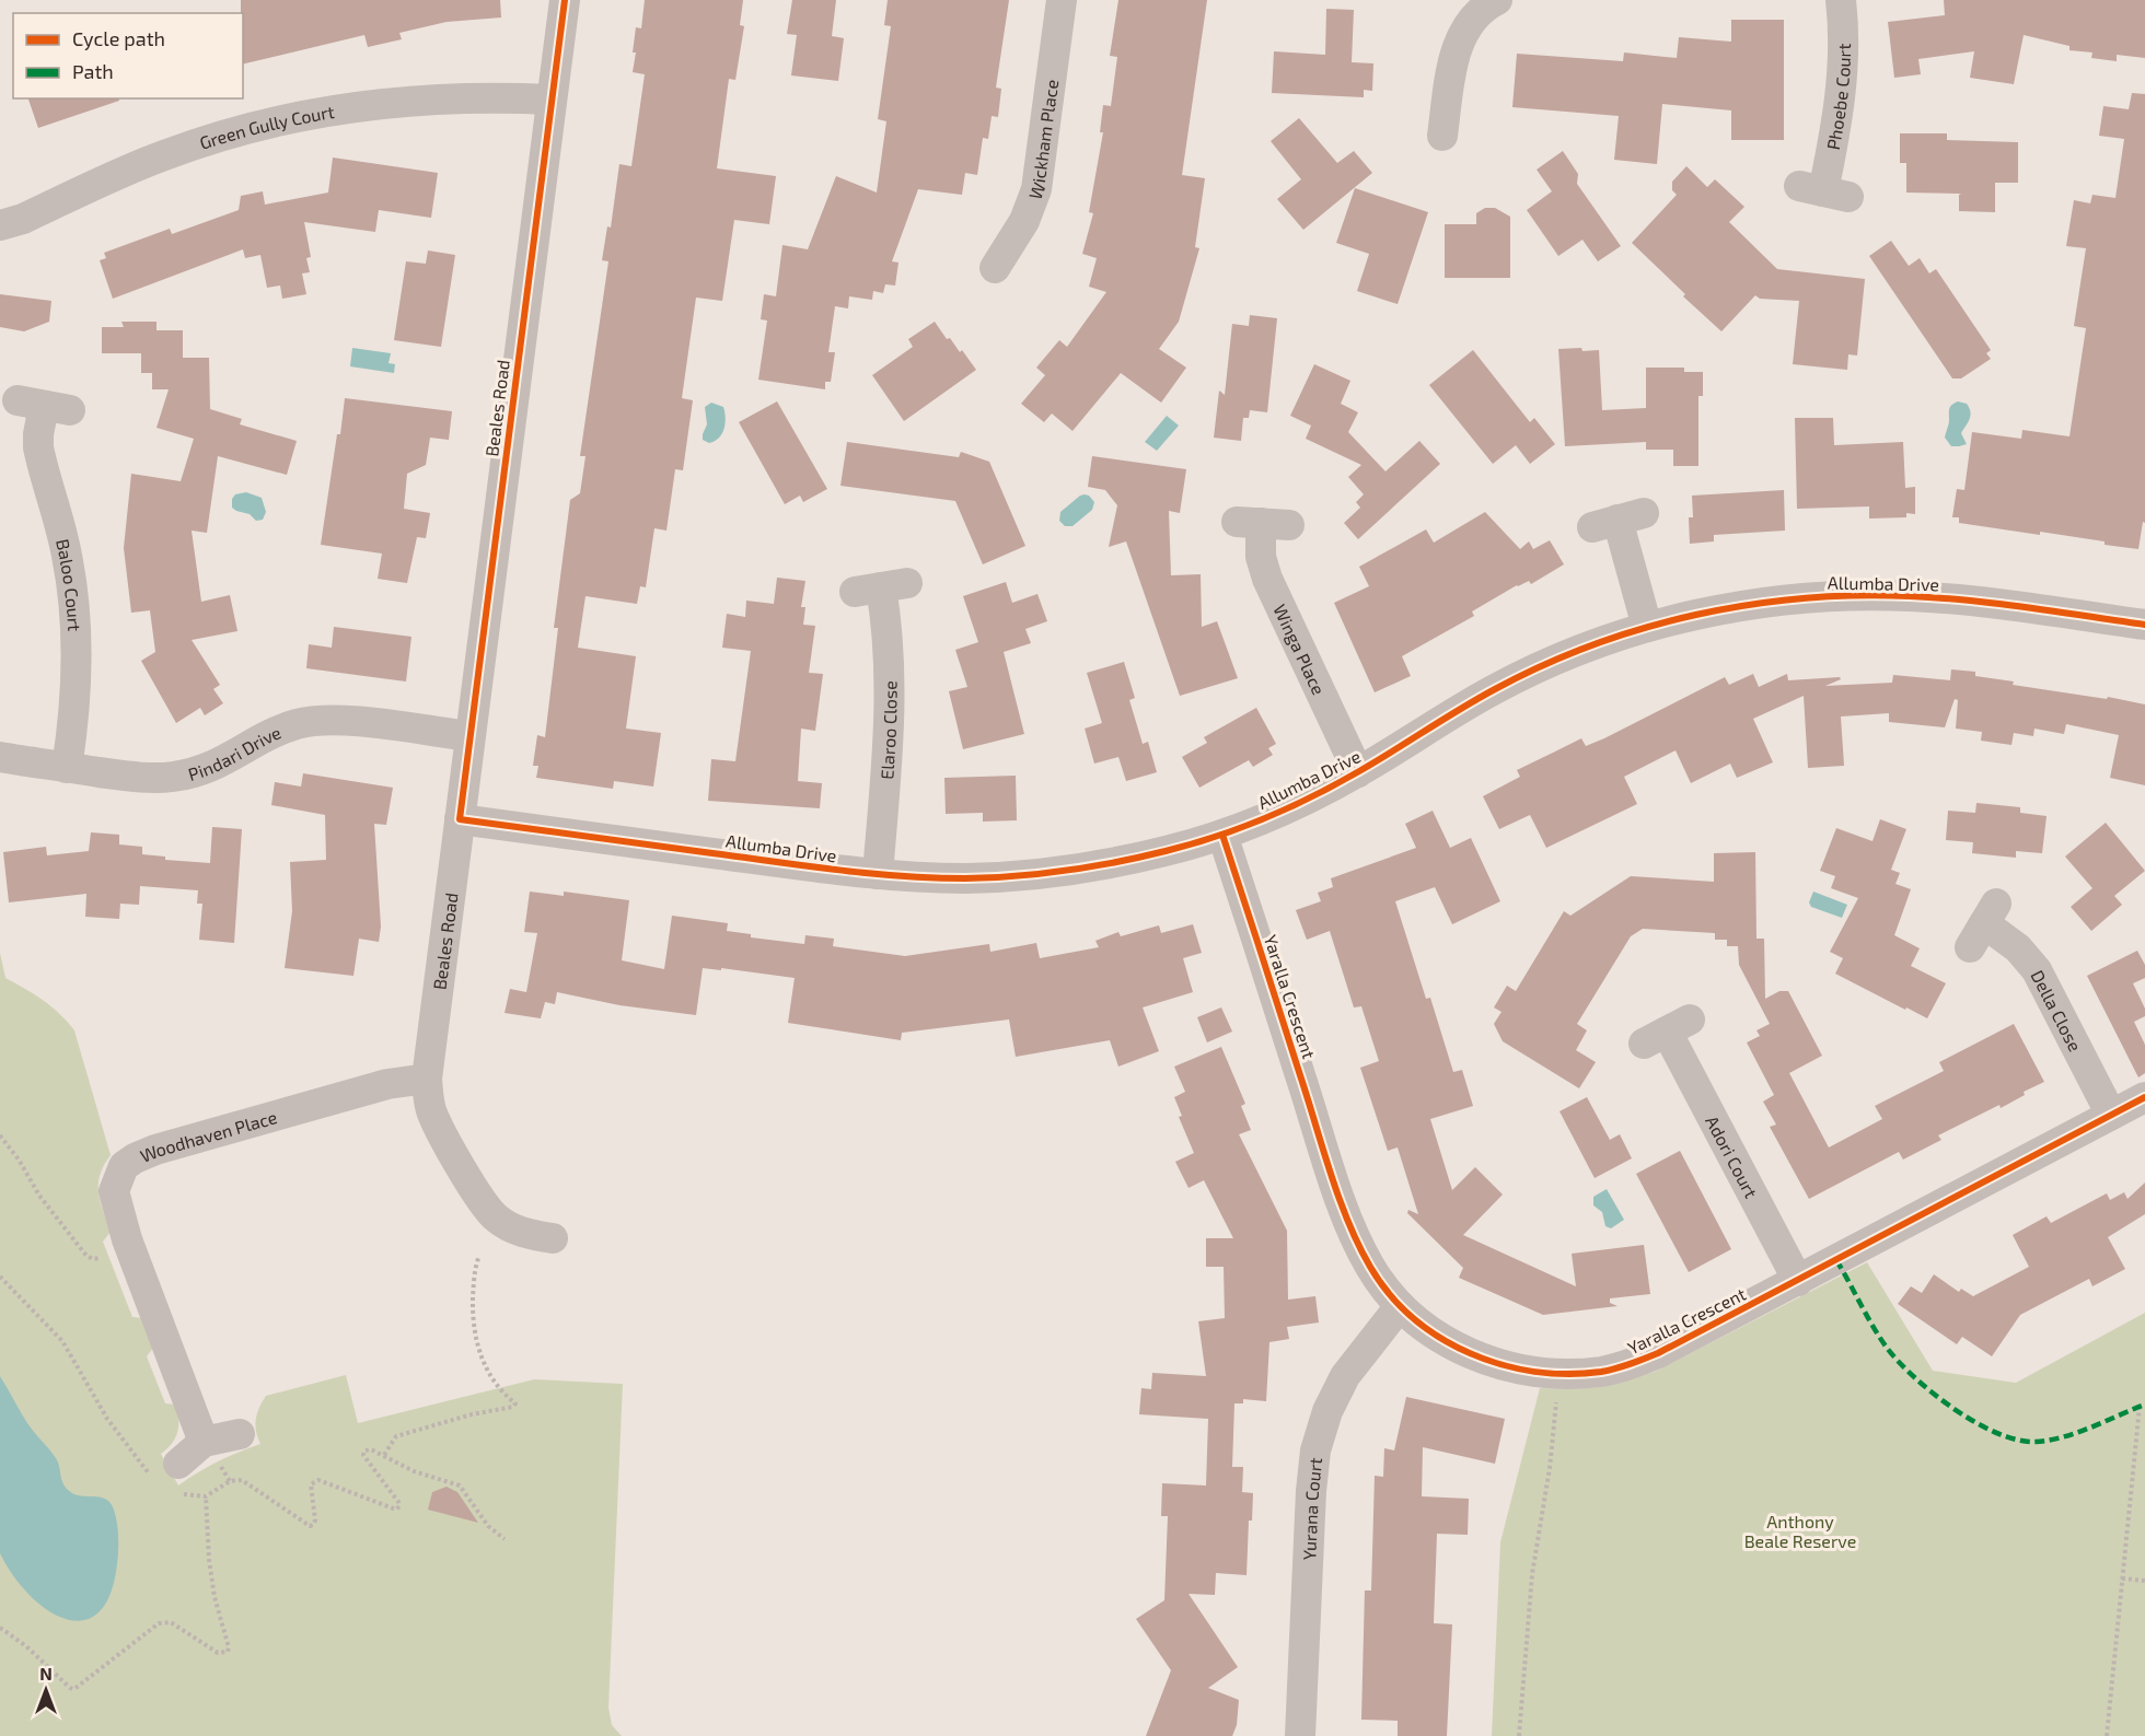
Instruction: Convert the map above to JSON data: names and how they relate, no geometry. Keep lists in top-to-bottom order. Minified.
{"streets":{"street":["Phoebe Court","Green Gully Court","Wickham Place","Beales Road","Allumba Drive","Baloo Court","Winga Place","Elaroo Close","Pindari Drive","Yaralla Crescent","Della Close","Woodhaven Place","Adori Court","Yurana Court"]},"crossings":[["Green Gully Court","Beales Road"],["Beales Road","Allumba Drive"],["Beales Road","Pindari Drive"],["Beales Road","Woodhaven Place"],["Allumba Drive","Winga Place"],["Allumba Drive","Elaroo Close"],["Allumba Drive","Yaralla Crescent"],["Baloo Court","Pindari Drive"],["Yaralla Crescent","Della Close"],["Yaralla Crescent","Adori Court"],["Yaralla Crescent","Yurana Court"]],"parks":["Anthony Beale Reserve"],"legend":["Cycle path","Path"],"north":"top"}
